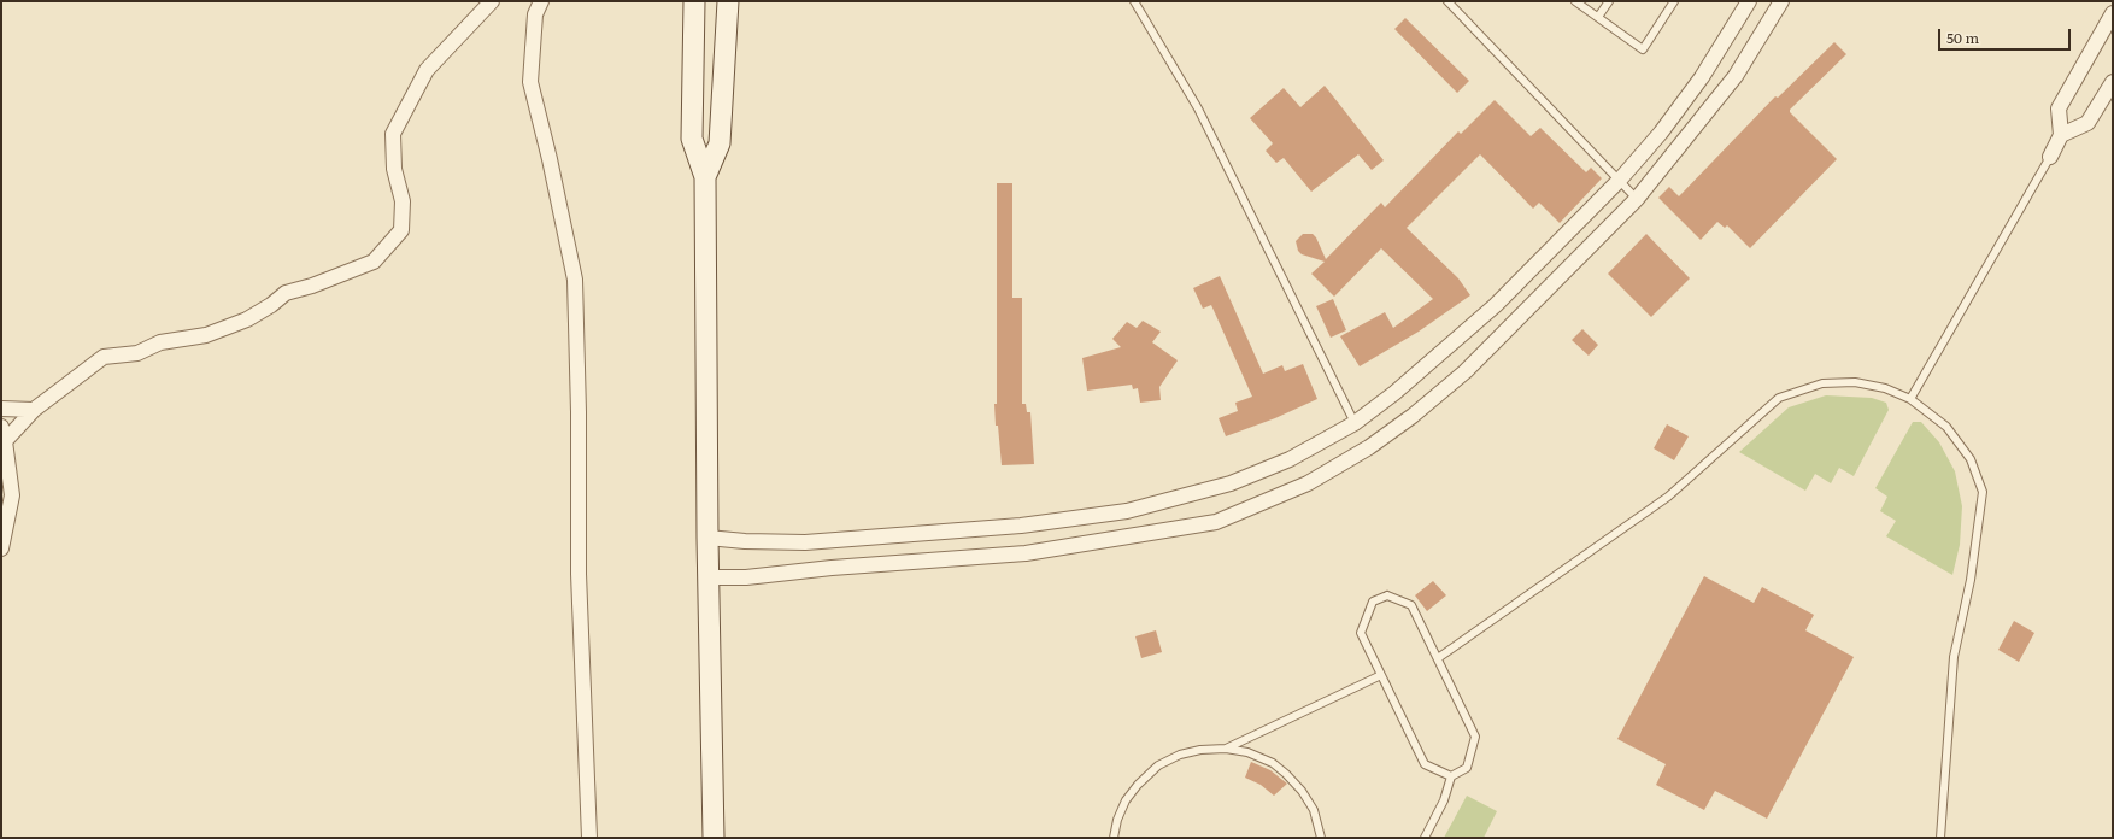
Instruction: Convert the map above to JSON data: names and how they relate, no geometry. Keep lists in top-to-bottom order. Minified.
{"scale_bar":"50 m"}
